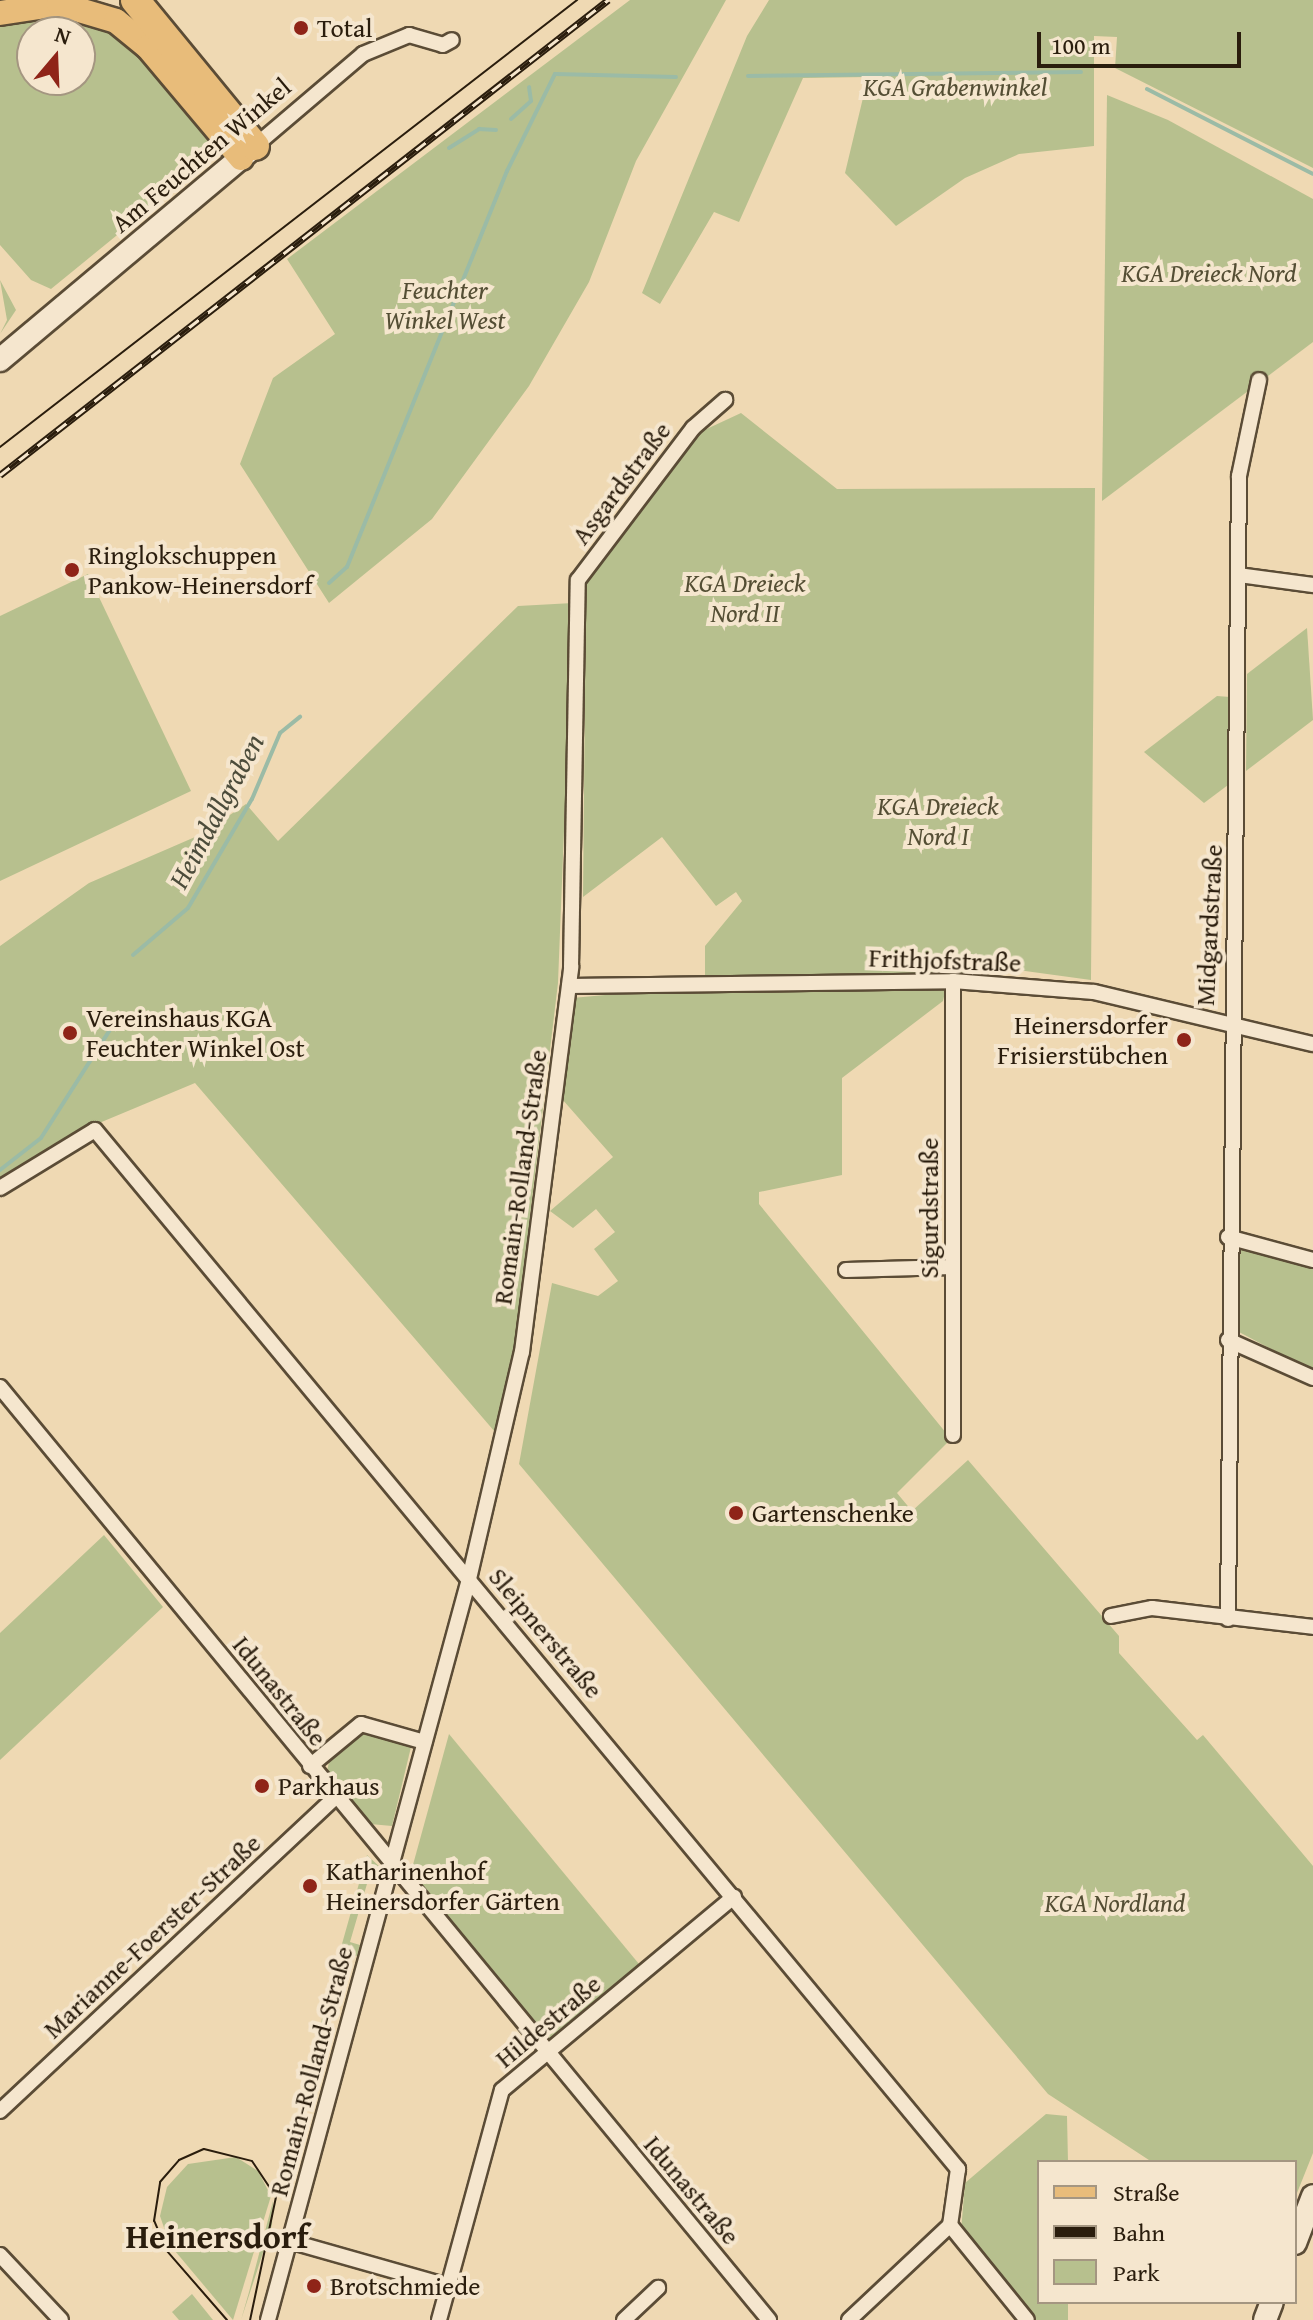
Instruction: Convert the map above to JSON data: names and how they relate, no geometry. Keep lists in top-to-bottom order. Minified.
{"streets":{"main road":["Am Feuchten Winkel"],"street":["Asgardstraße","Midgardstraße","Frithjofstraße","Romain-Rolland-Straße","Sigurdstraße","Sleipnerstraße","Idunastraße","Marianne-Foerster-Straße","Hildestraße"]},"crossings":[["Asgardstraße","Romain-Rolland-Straße"],["Midgardstraße","Frithjofstraße"],["Frithjofstraße","Romain-Rolland-Straße"],["Frithjofstraße","Sigurdstraße"],["Romain-Rolland-Straße","Sleipnerstraße"],["Romain-Rolland-Straße","Idunastraße"],["Sleipnerstraße","Hildestraße"],["Idunastraße","Marianne-Foerster-Straße"],["Idunastraße","Hildestraße"]],"districts":["Heinersdorf"],"water":["Heimdallgraben"],"parks":["KGA Grabenwinkel","KGA Dreieck Nord","Feuchter Winkel West","KGA Dreieck Nord II","KGA Dreieck Nord I","KGA Nordland"],"places":["Total","Ringlokschuppen Pankow-Heinersdorf","Vereinshaus KGA Feuchter Winkel Ost","Heinersdorfer Frisierstübchen","Gartenschenke","Parkhaus","Katharinenhof Heinersdorfer Gärten","Brotschmiede"],"legend":["Straße","Bahn","Park"],"scale_bar":"100 m","north":"top"}
